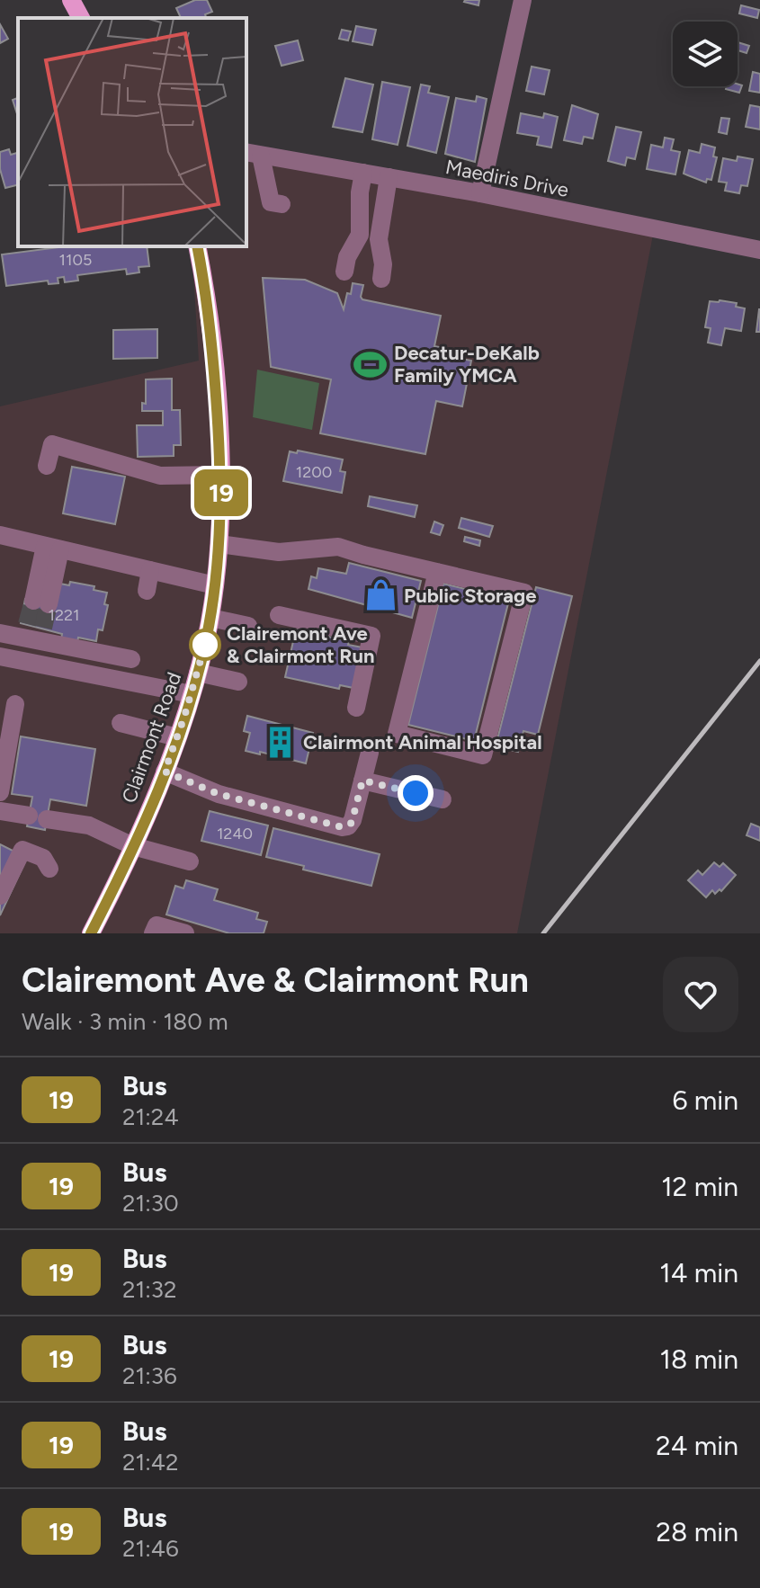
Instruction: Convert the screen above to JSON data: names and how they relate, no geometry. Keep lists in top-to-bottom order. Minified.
{"streets":{"main road":["Clairmont Road"],"street":["Maediris Drive"]},"places":{"sports":["Decatur-DeKalb Family YMCA"],"shop":["Public Storage"],"other":["Clairemont Ave & Clairmont Run"],"building":["Clairmont Animal Hospital"]},"lines":["bus line 19"],"house_numbers":["1105","1200","1221","1240"],"page":{"on_map":"19","heading":["Clairemont Ave & Clairmont Run","Walk · 3 min · 180 m"],"list":[{"mark":"19","name":"Bus","note":"21:24","value":"6 min"},{"mark":"19","name":"Bus","note":"21:30","value":"12 min"},{"mark":"19","name":"Bus","note":"21:32","value":"14 min"},{"mark":"19","name":"Bus","note":"21:36","value":"18 min"},{"mark":"19","name":"Bus","note":"21:42","value":"24 min"},{"mark":"19","name":"Bus","note":"21:46","value":"28 min"}]}}
